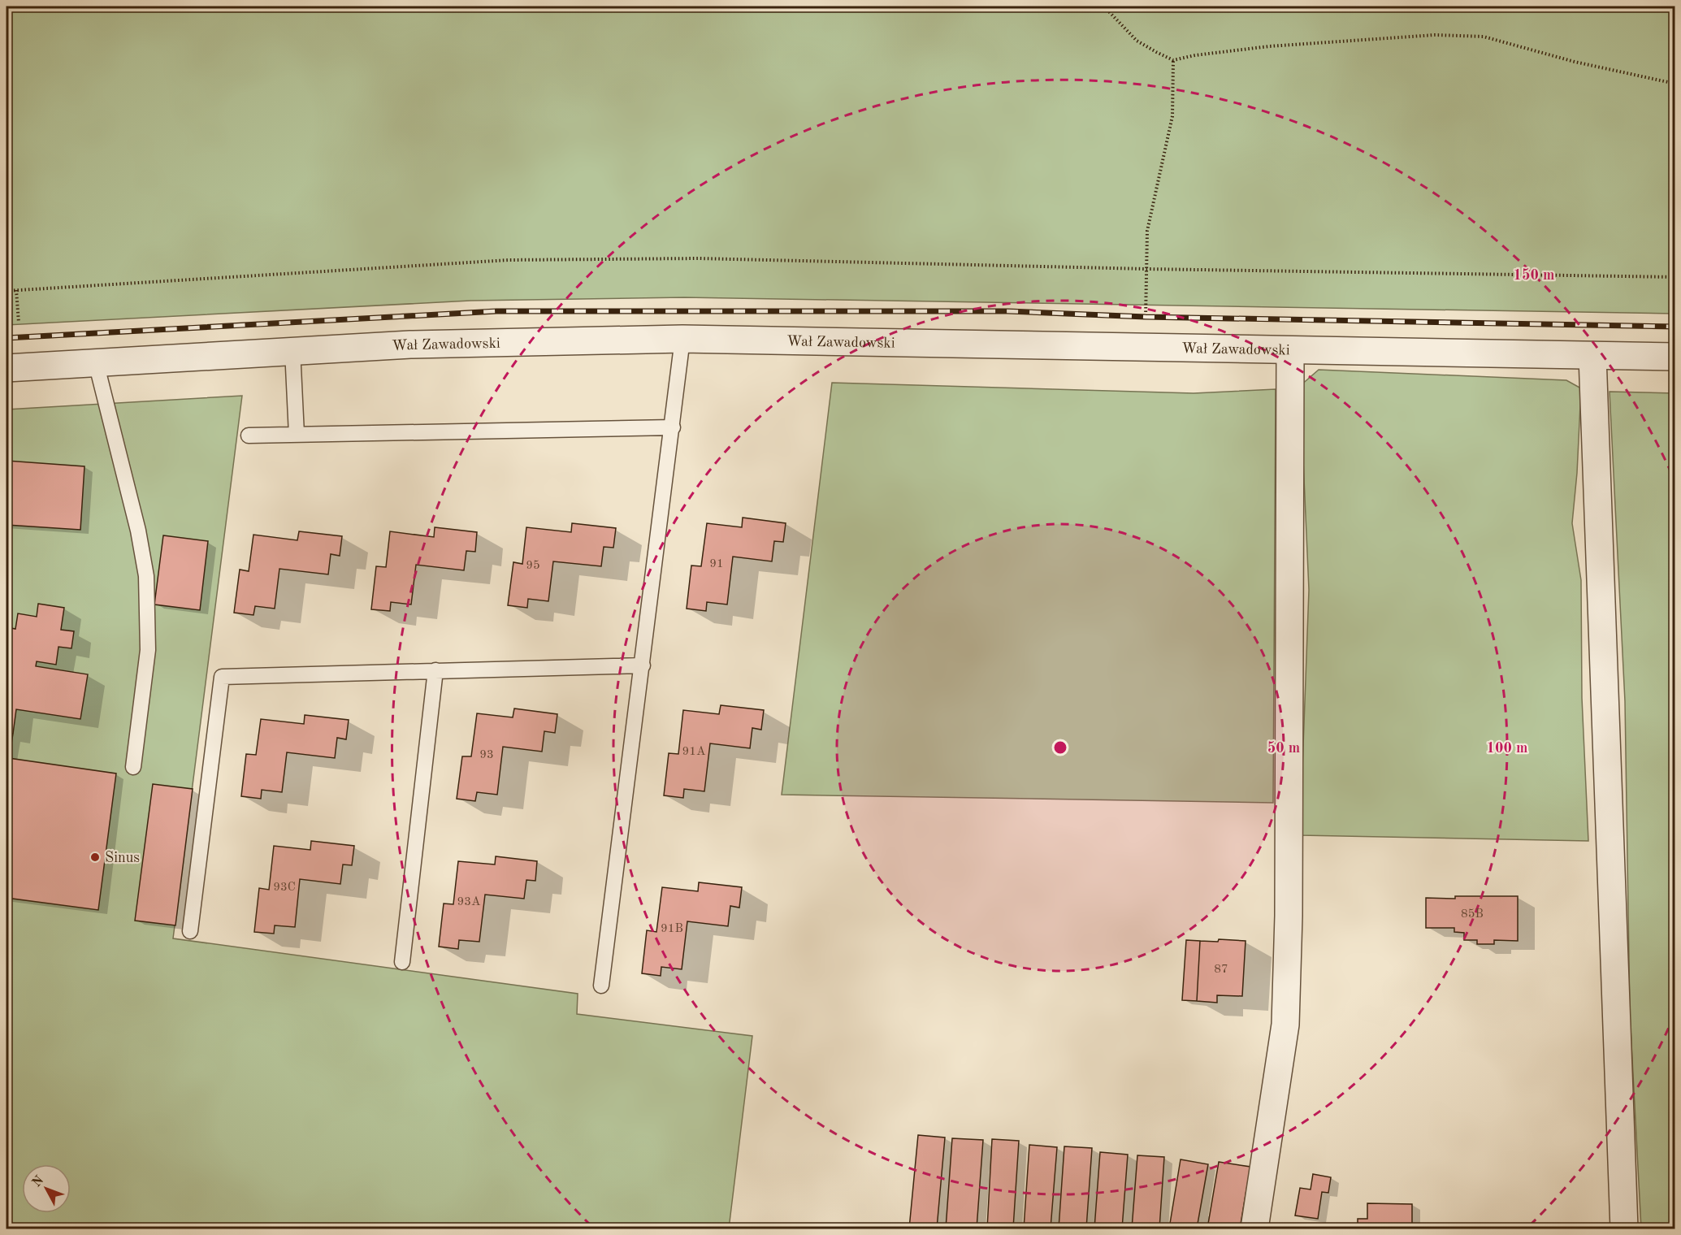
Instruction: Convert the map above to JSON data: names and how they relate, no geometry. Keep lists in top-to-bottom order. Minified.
{"streets":{"street":["Wał Zawadowski"]},"places":["Sinus"],"house_numbers":["91","95","91A","93","93C","93A","85B","91B","87"],"north":"top left","rings":["150 m","50 m","100 m"]}
